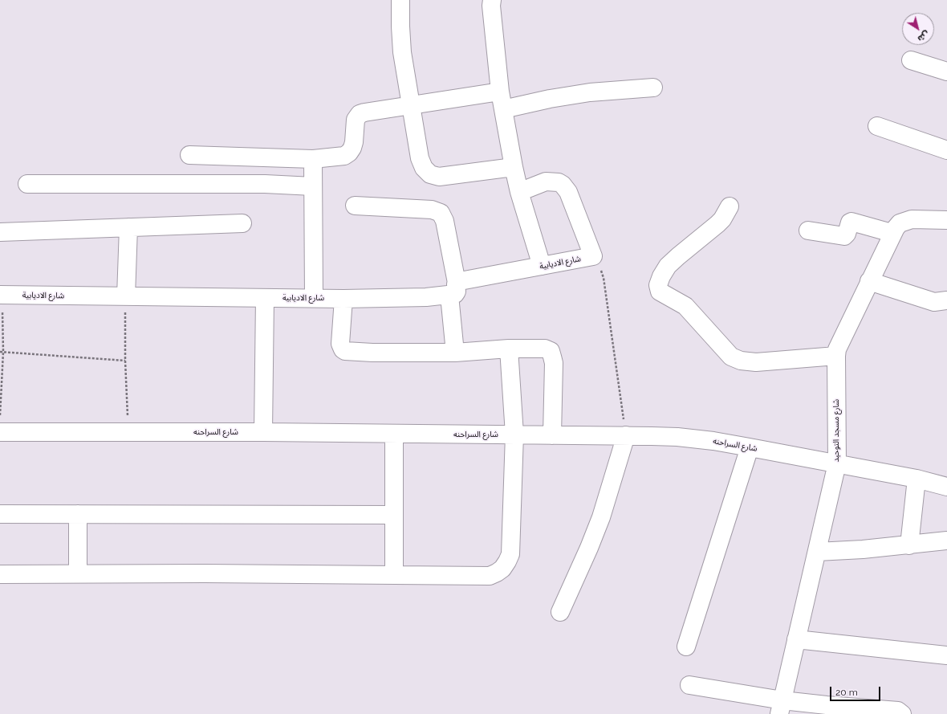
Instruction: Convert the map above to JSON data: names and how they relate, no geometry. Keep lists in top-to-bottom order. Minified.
{"streets":{"street":["شارع الاديابية","شارع مسجد التوحيد","شارع السراحنه"]},"crossings":[["شارع مسجد التوحيد","شارع السراحنه"]],"scale_bar":"20 m","north":"bottom right"}
